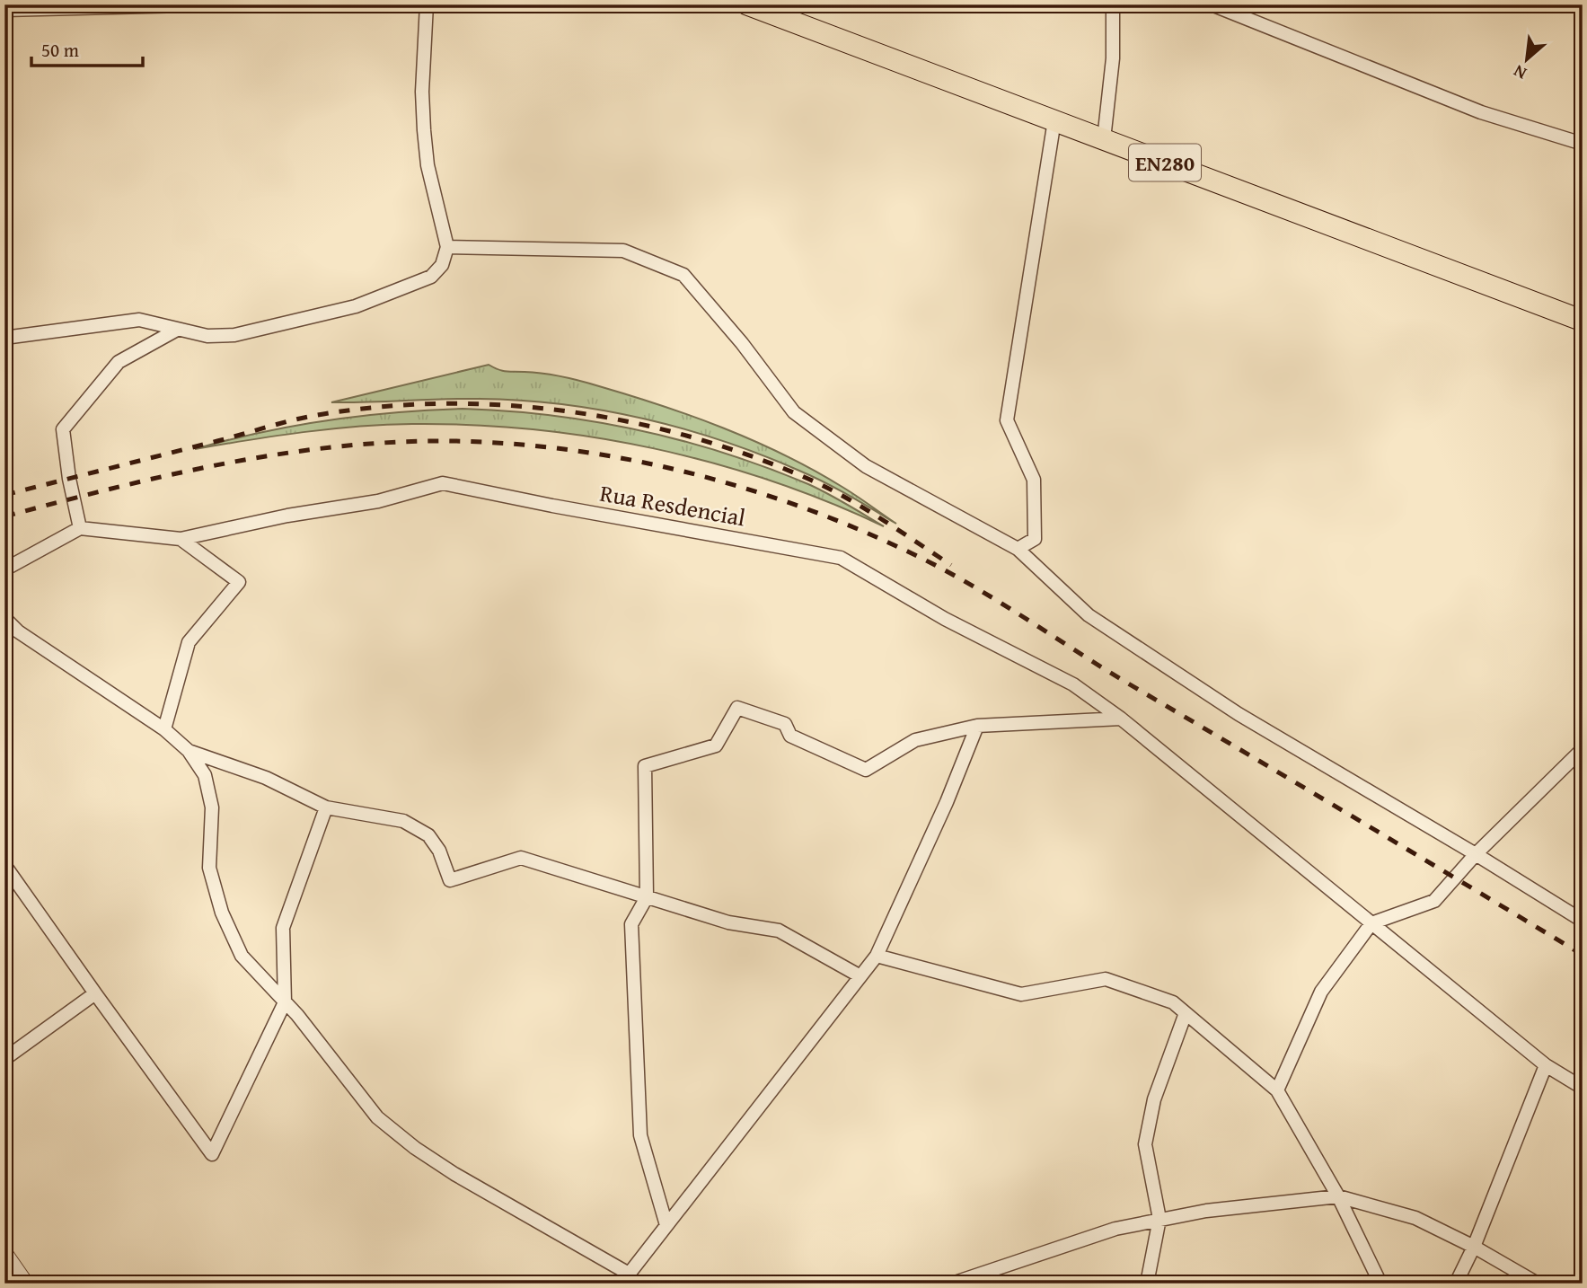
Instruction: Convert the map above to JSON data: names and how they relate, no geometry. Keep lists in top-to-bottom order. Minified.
{"streets":{"main road":["EN280"],"street":["Rua Resdencial"]},"scale_bar":"50 m","north":"bottom left"}
